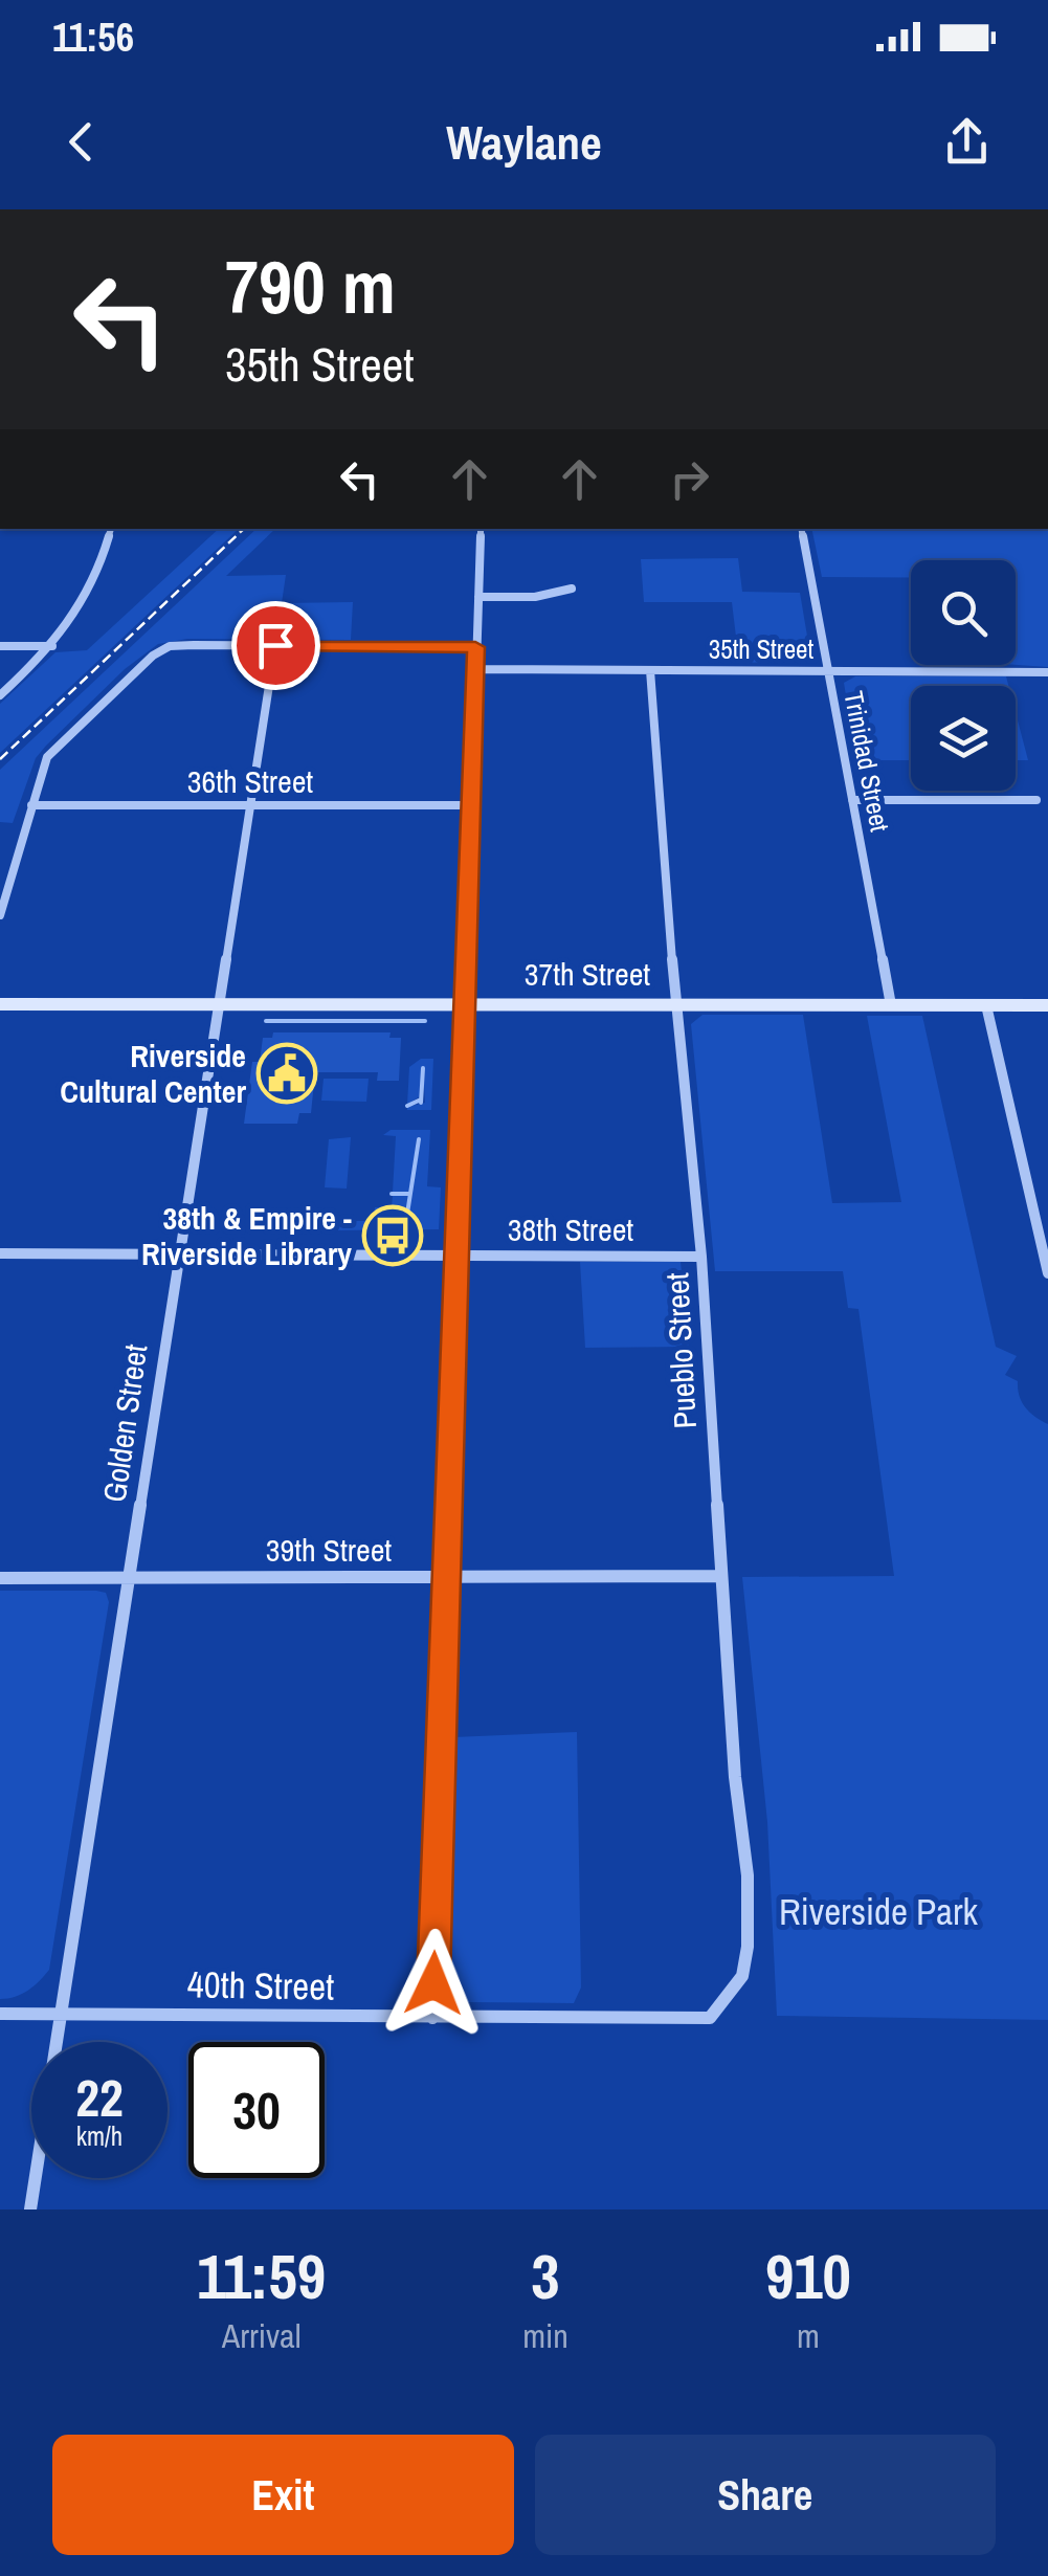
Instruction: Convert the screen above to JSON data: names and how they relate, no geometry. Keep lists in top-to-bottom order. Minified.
{"streets":{"main road":["37th Street"],"street":["35th Street","Trinidad Street","36th Street","38th Street","Pueblo Street","Golden Street","39th Street","40th Street"]},"crossings":[["35th Street","Trinidad Street"],["35th Street","Pueblo Street"],["Trinidad Street","37th Street"],["36th Street","Golden Street"],["37th Street","Pueblo Street"],["37th Street","Golden Street"],["38th Street","Pueblo Street"],["38th Street","Golden Street"],["Pueblo Street","39th Street"],["Pueblo Street","40th Street"],["Golden Street","39th Street"],["Golden Street","40th Street"]],"parks":["Riverside Park"],"places":{"public building":["Riverside Cultural Center"],"bus stop":["38th & Empire - Riverside Library"]},"page":{"status":"11:56","header":"Waylane","turn":["790 m","35th Street"],"speed":"22 km/h","limit":"30","eta":["11:59","Arrival","3","min","910","m"],"buttons":["Exit","Share"]}}
